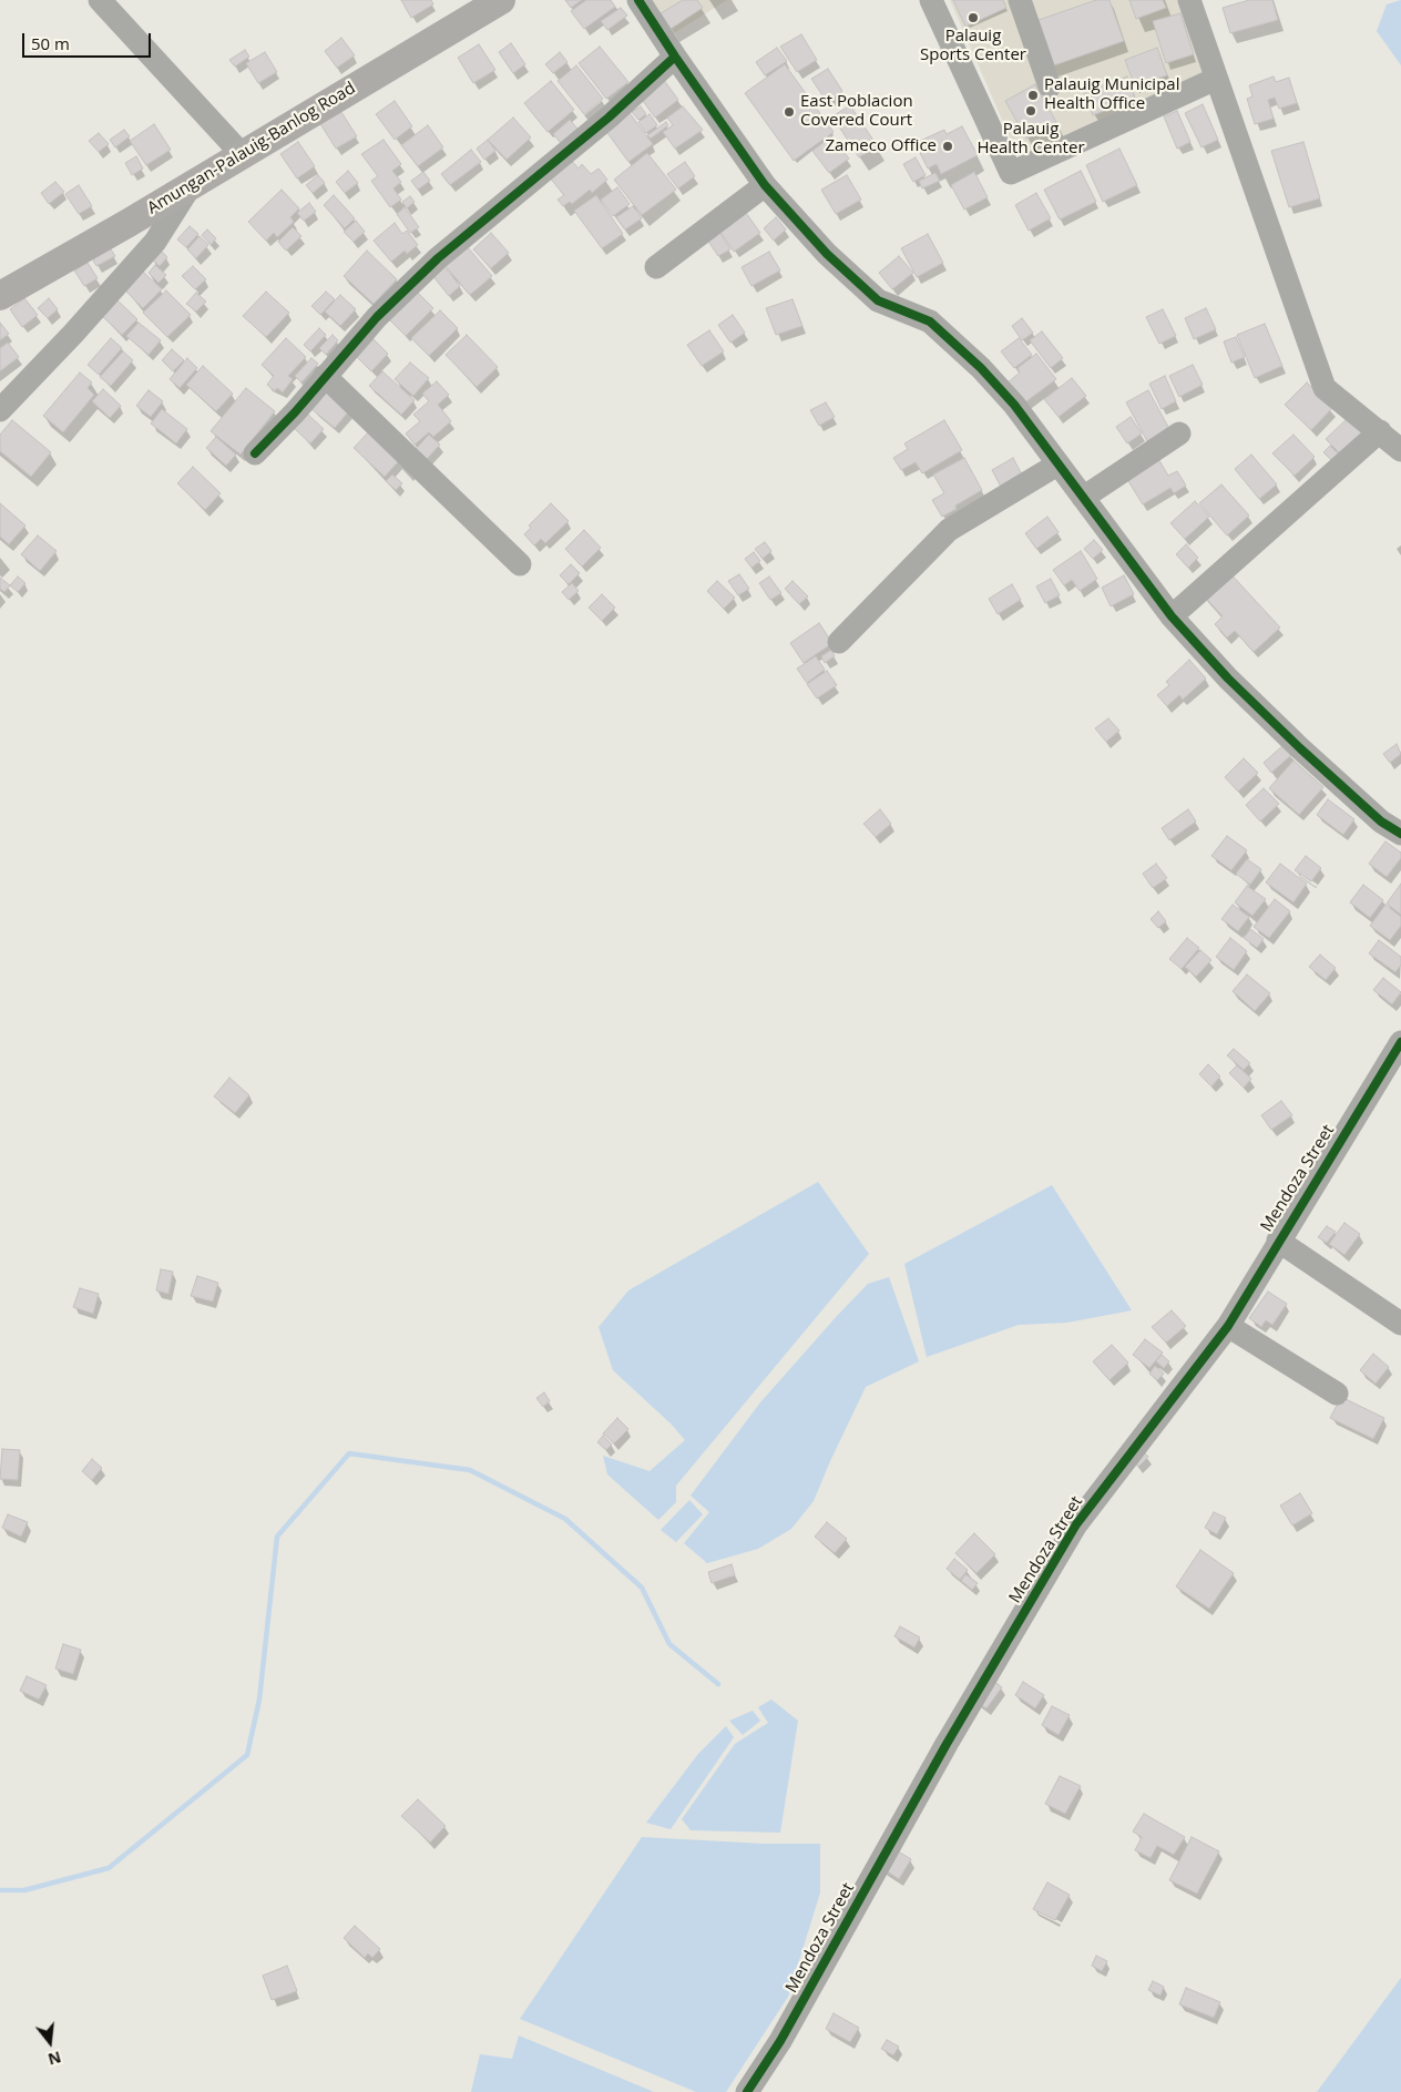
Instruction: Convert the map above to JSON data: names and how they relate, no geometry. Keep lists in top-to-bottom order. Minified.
{"streets":{"main road":["Amungan-Palauig-Banlog Road"],"street":["Mendoza Street"]},"places":["Palauig Sports Center","Palauig Municipal Health Office","Palauig Health Center","East Poblacion Covered Court","Zameco Office"],"scale_bar":"50 m","north":"bottom"}
